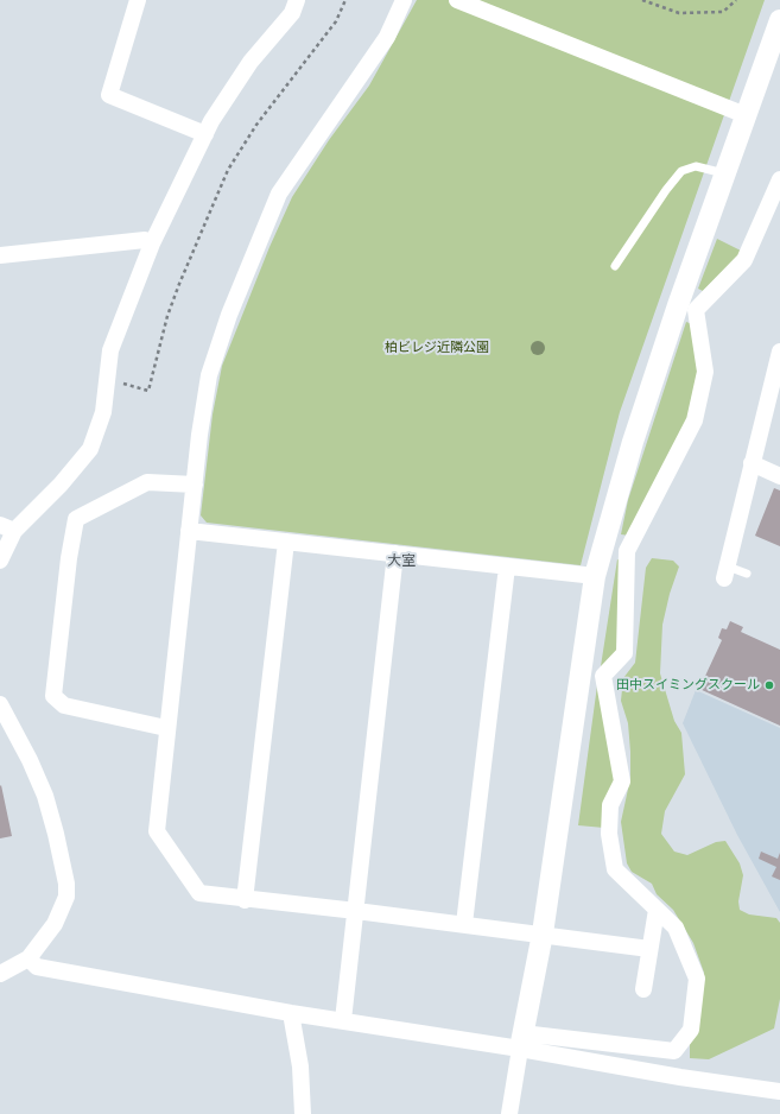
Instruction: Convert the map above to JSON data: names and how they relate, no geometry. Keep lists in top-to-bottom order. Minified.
{"districts":["大室"],"parks":["柏ビレジ近隣公園"],"places":["田中スイミングスクール"]}
